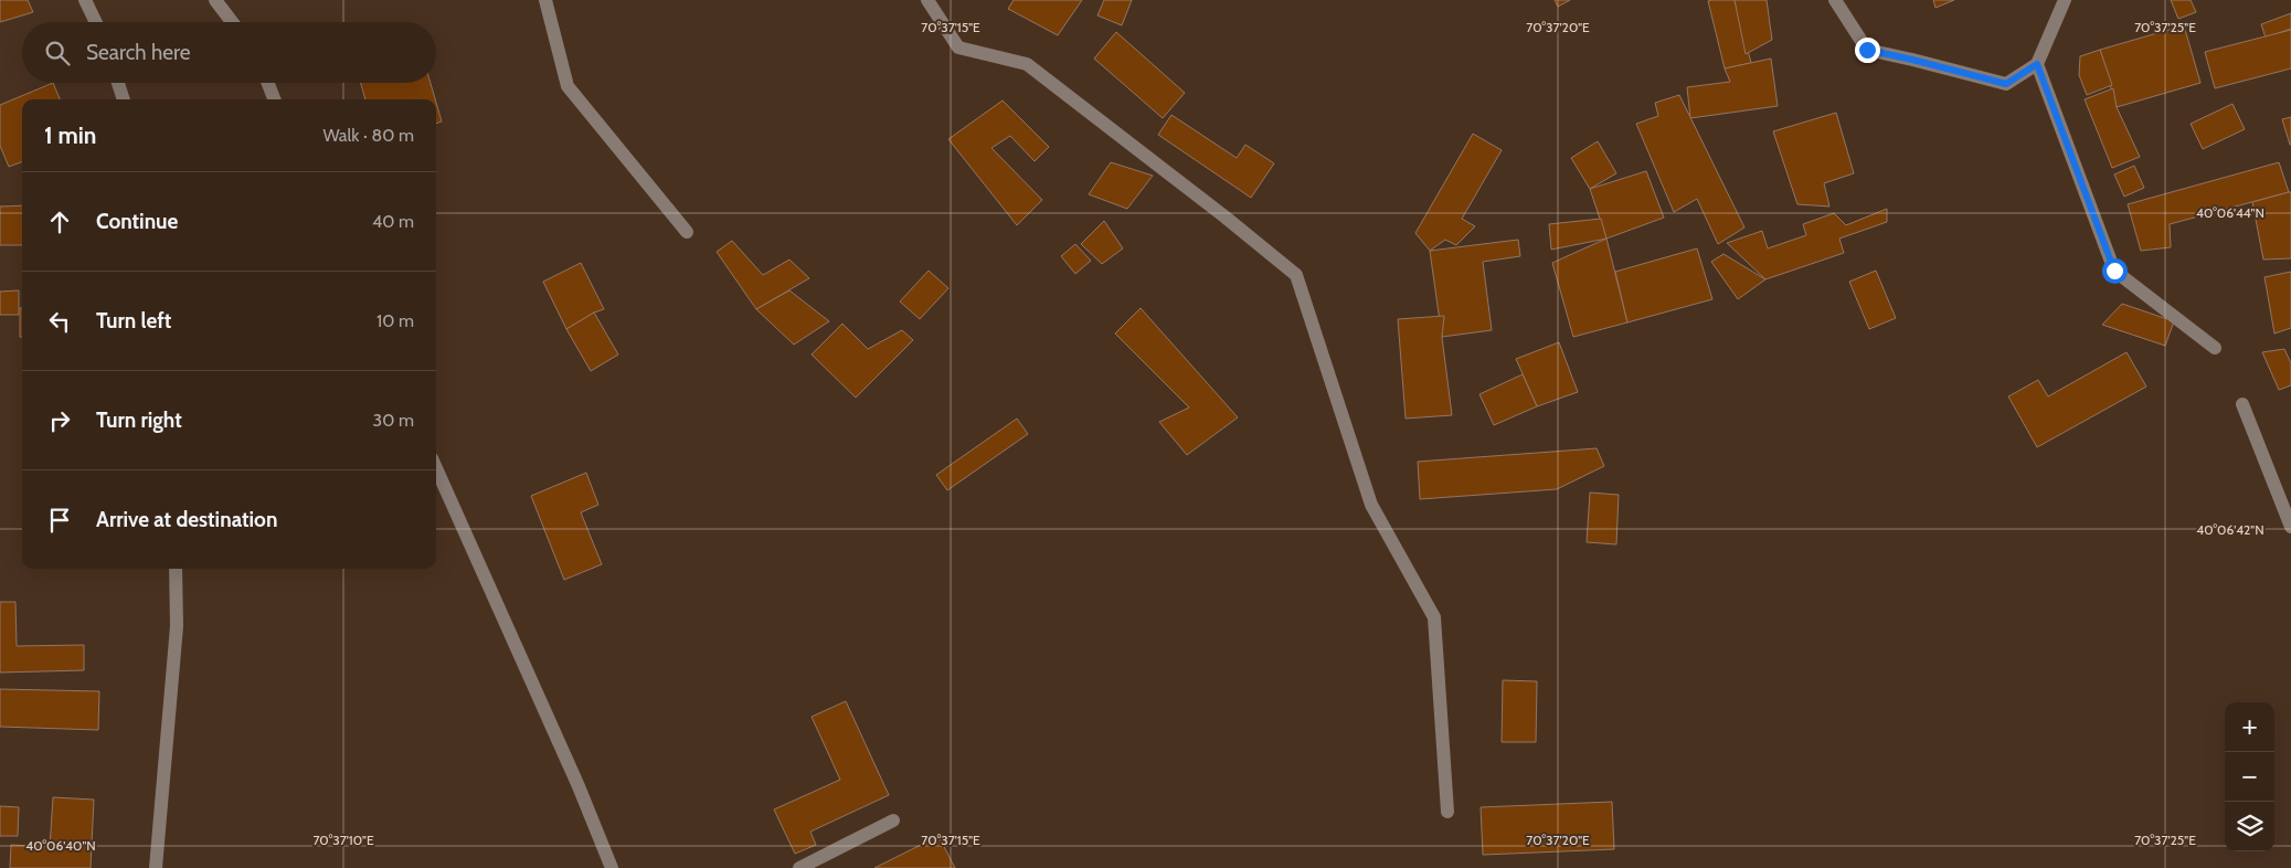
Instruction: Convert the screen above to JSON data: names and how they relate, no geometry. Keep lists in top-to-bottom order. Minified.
{"page":{"search":"Search here","heading":["1 min","Walk · 80 m"],"list":[["Continue","40 m"],["Turn left","10 m"],["Turn right","30 m"],"Arrive at destination"],"map_buttons":["+","−"]},"coordinates":["70°37'15\"E","70°37'20\"E","70°37'25\"E","40°06'44\"N","40°06'42\"N","70°37'10\"E","40°06'40\"N"]}
